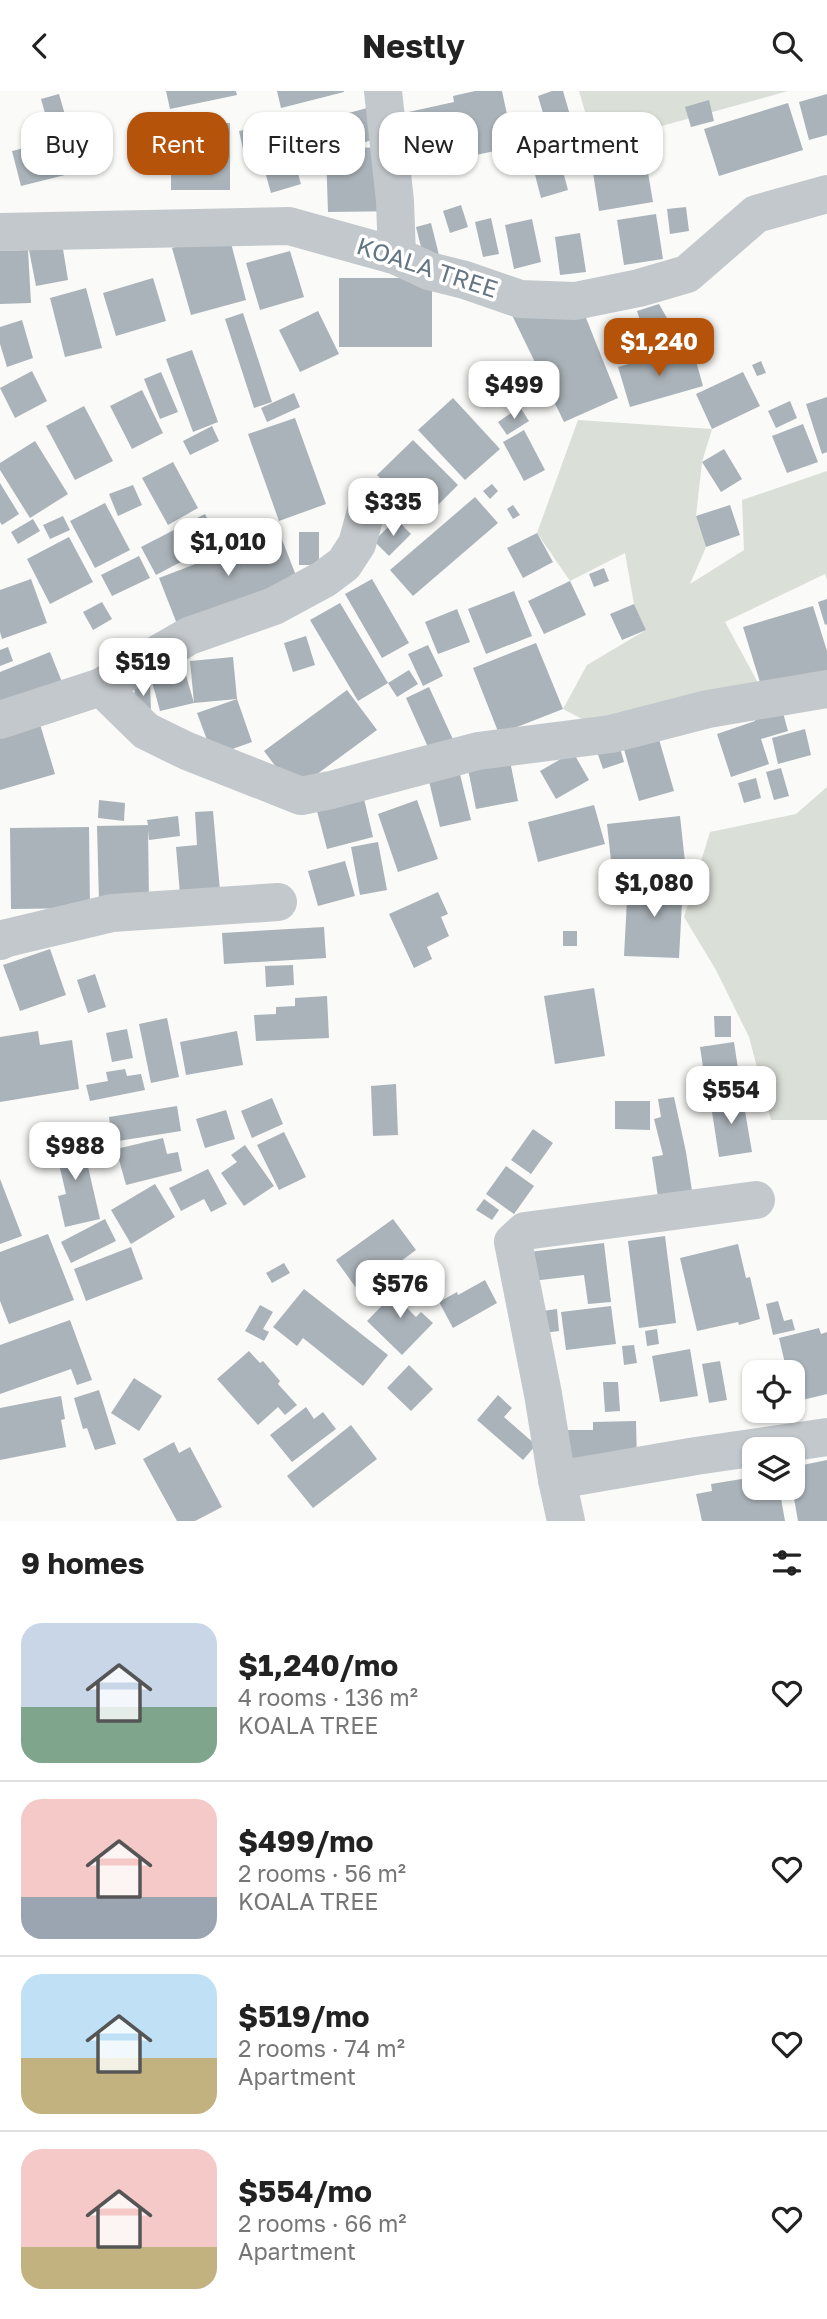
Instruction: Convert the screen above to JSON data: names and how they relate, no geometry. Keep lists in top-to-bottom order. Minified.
{"streets":{"street":["KOALA TREE"]},"page":{"header":"Nestly","chip":["Buy","Rent","Filters","New","Apartment"],"price":["$1,240","$499","$335","$1,010","$519","$1,080","$554","$988","$576"],"heading":"9 homes","list":[{"name":"$1,240/mo","note":"4 rooms · 136 m² · KOALA TREE"},{"name":"$499/mo","note":"2 rooms · 56 m² · KOALA TREE"},{"name":"$519/mo","note":"2 rooms · 74 m² · Apartment"},{"name":"$554/mo","note":"2 rooms · 66 m² · Apartment"}]}}
